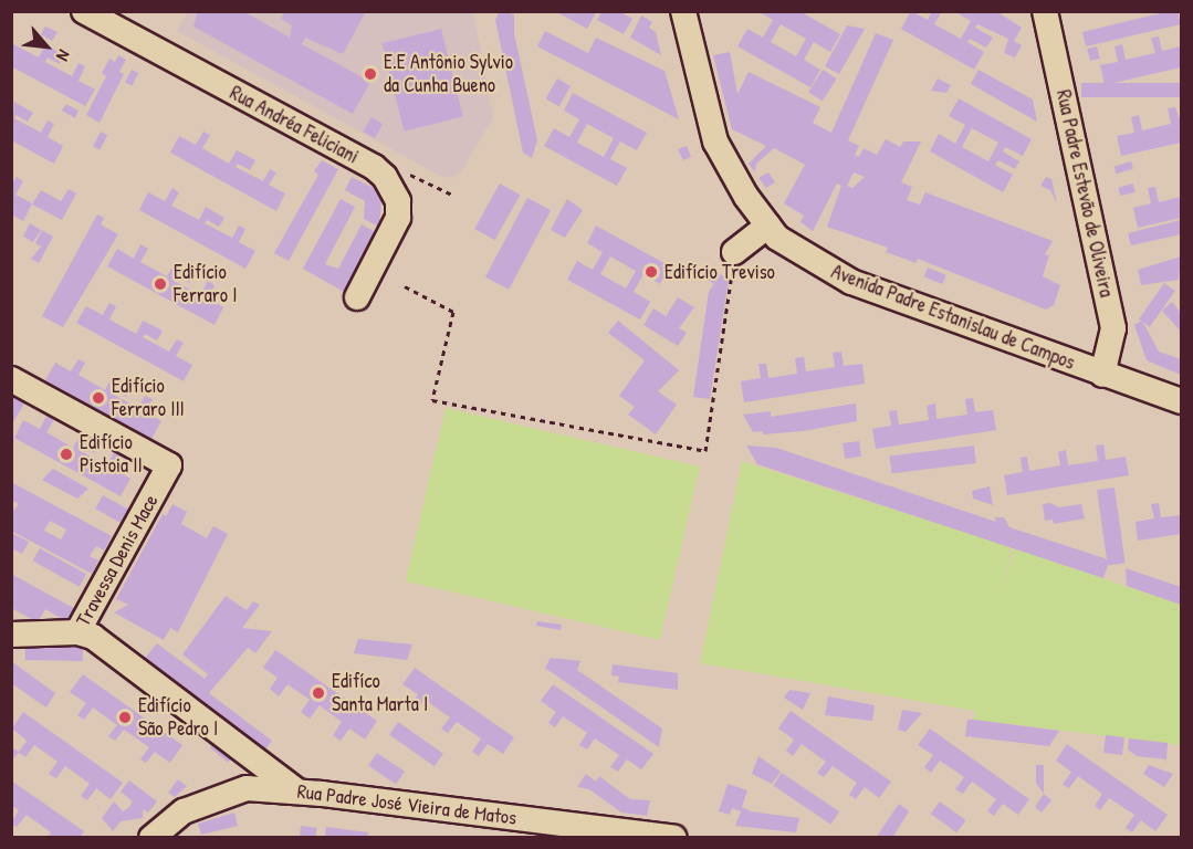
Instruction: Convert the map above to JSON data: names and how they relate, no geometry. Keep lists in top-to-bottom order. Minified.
{"streets":{"street":["Rua Andréa Feliciani","Rua Padre Estevão de Oliveira","Avenida Padre Estanislau de Campos","Travessa Denis Mace","Rua Padre José Vieira de Matos"]},"crossings":[["Rua Padre Estevão de Oliveira","Avenida Padre Estanislau de Campos"]],"places":["E.E Antônio Sylvio da Cunha Bueno","Edifício Treviso","Edifício Ferraro I","Edifício Ferraro III","Edifício Pistoia II","Edifíco Santa Marta I","Edifício São Pedro I"],"north":"bottom right"}
